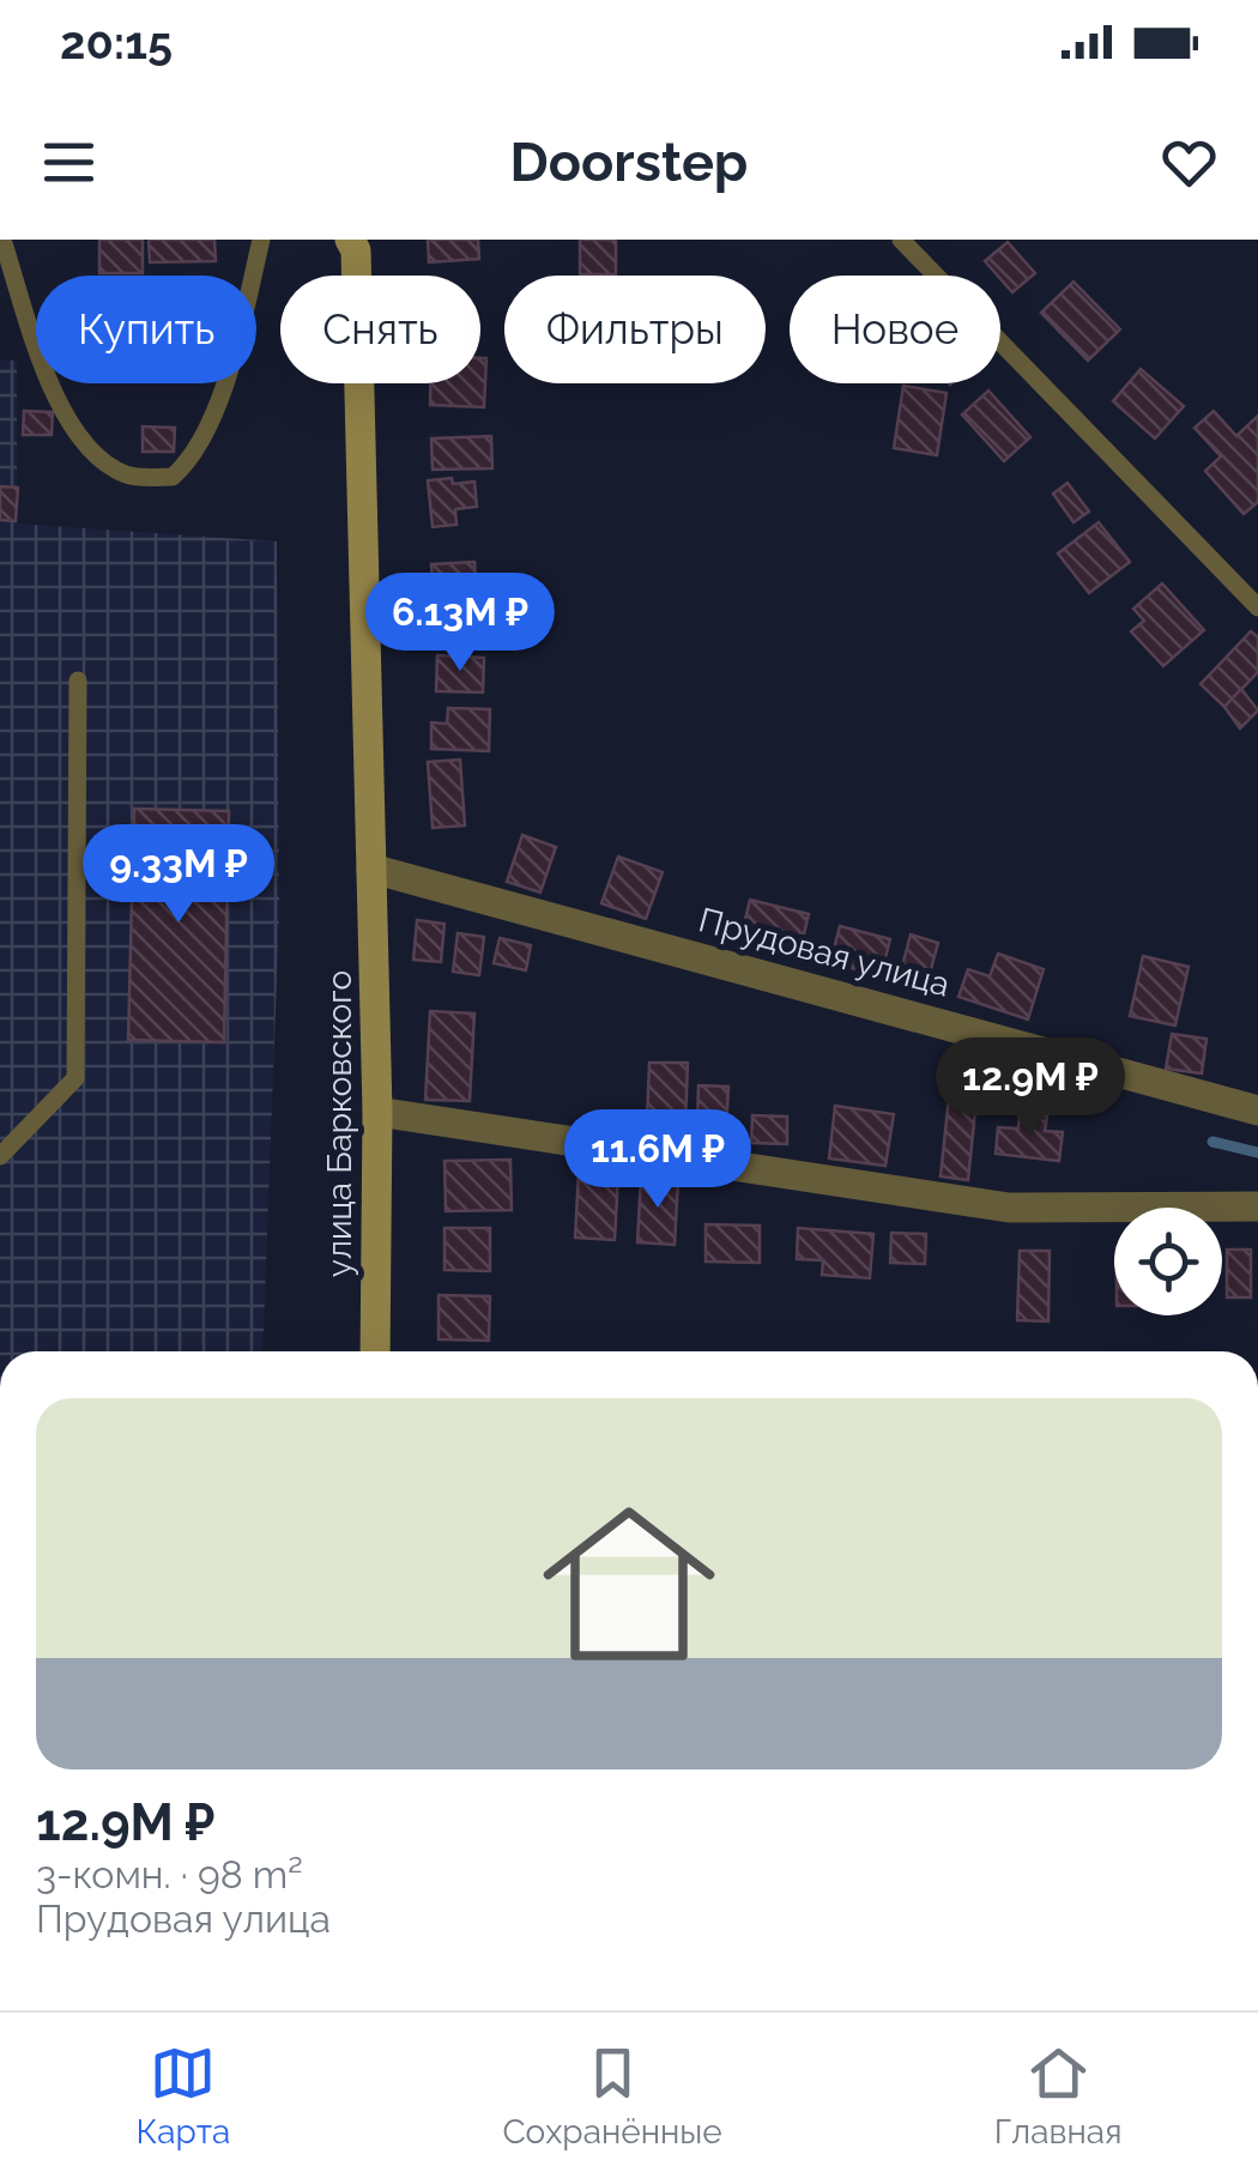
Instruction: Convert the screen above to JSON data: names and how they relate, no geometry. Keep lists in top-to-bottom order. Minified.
{"streets":{"street":["Прудовая улица","улица Барковского"]},"crossings":[["Прудовая улица","улица Барковского"]],"page":{"status":"20:15","header":"Doorstep","chip":["Купить","Снять","Фильтры","Новое"],"price":["6.13M ₽","9.33M ₽","12.9M ₽","11.6M ₽"],"list":[{"name":"12.9M ₽","note":"3-комн. · 98 m² · Прудовая улица"}],"tabs":["Карта","Сохранённые","Главная"]}}
